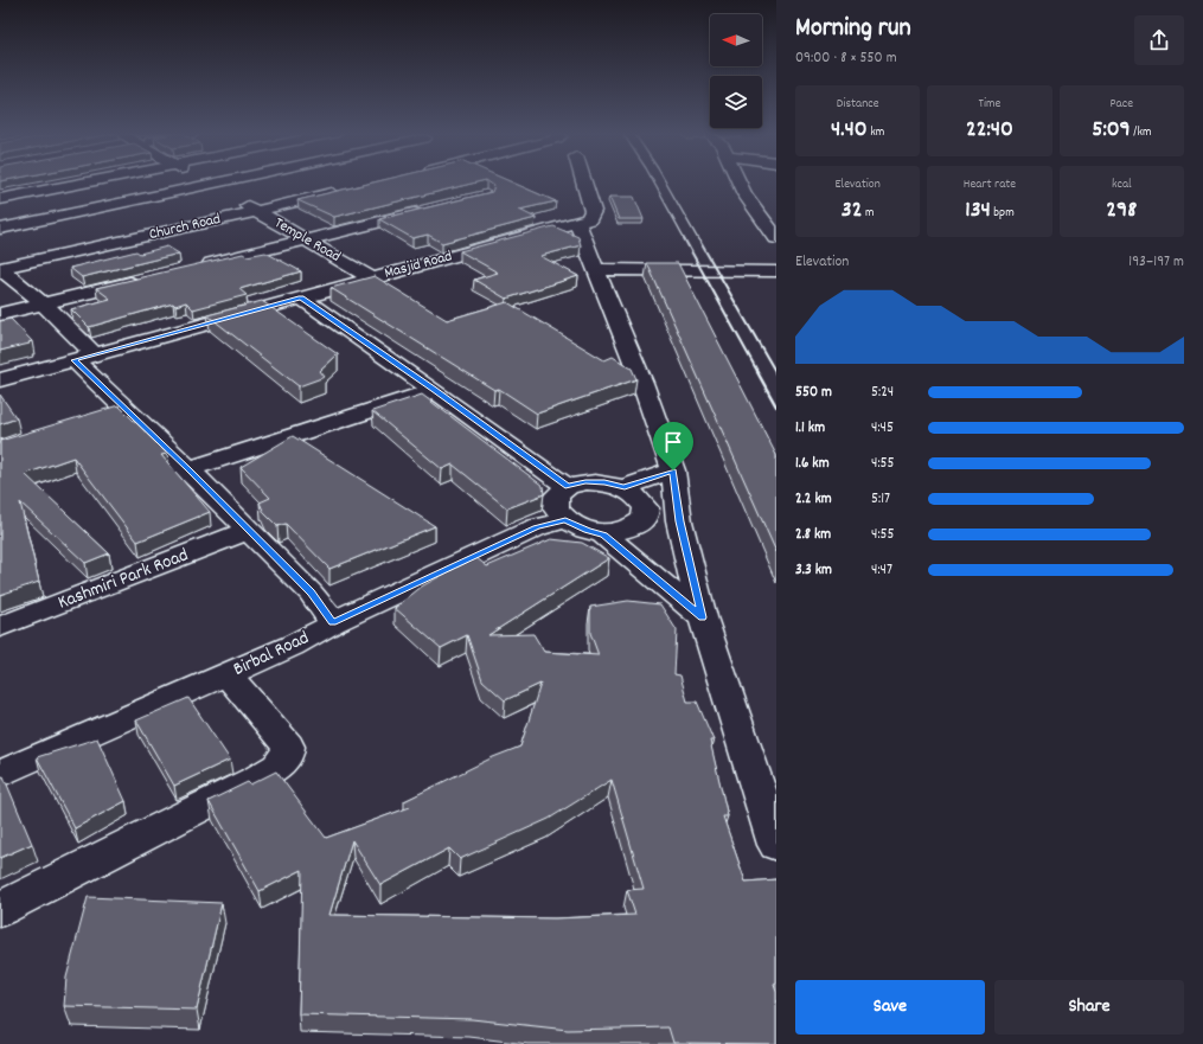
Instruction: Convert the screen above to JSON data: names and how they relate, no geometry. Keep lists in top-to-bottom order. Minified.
{"streets":{"street":["Church Road","Temple Road","Masjid Road","Kashmiri Park Road","Birbal Road"]},"crossings":[["Church Road","Temple Road"],["Church Road","Birbal Road"],["Temple Road","Masjid Road"],["Masjid Road","Birbal Road"],["Kashmiri Park Road","Birbal Road"]],"north":"left","page":{"heading":["Morning run","09:00 · 8 × 550 m"],"stats":[["Distance","4.40 km"],["Time","22:40"],["Pace","5:09 /km"],["Elevation","32 m"],["Heart rate","134 bpm"],["kcal","298"]],"chart":["Elevation","193–197 m"],"list":[{"name":"550 m","note":"5:24"},{"name":"1.1 km","note":"4:45"},{"name":"1.6 km","note":"4:55"},{"name":"2.2 km","note":"5:17"},{"name":"2.8 km","note":"4:55"},{"name":"3.3 km","note":"4:47"}],"buttons":["Save","Share"]}}
